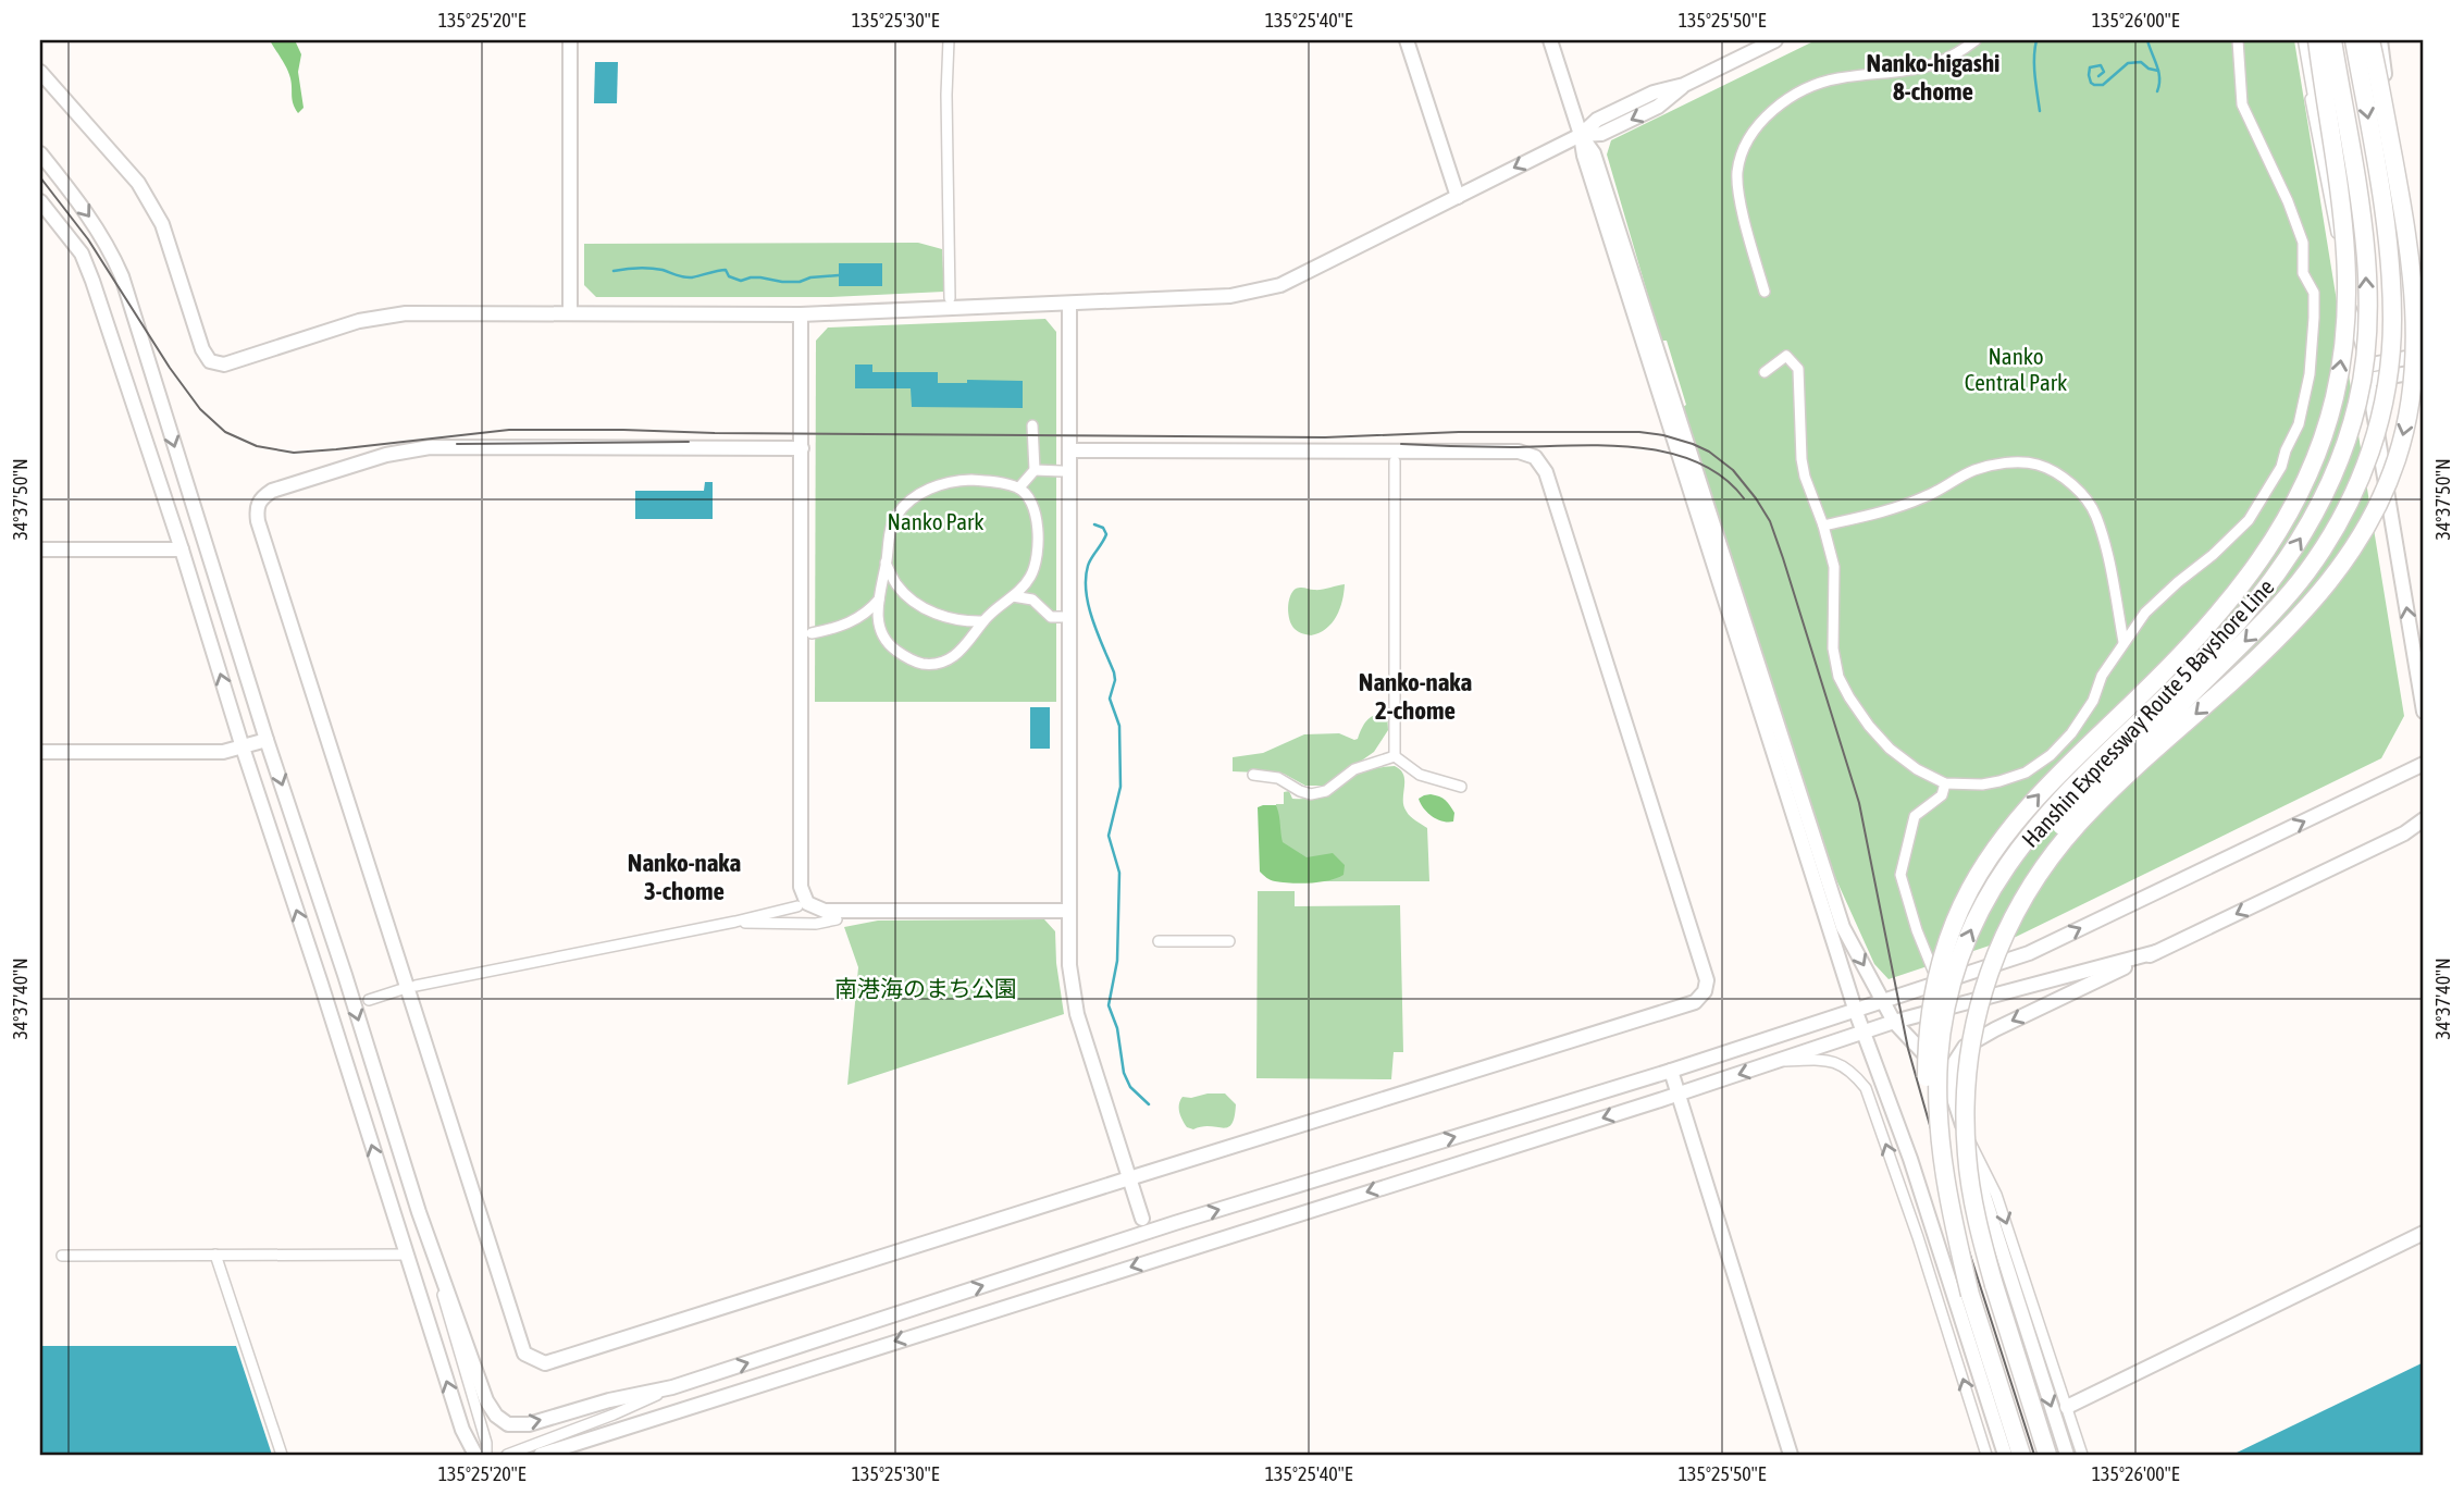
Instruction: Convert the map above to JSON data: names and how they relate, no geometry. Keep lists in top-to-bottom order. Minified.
{"streets":{"highway":["Hanshin Expressway Route 5 Bayshore Line"]},"districts":["Nanko-higashi 8-chome","Nanko-naka 2-chome","Nanko-naka 3-chome"],"parks":["Nanko Central Park","Nanko Park","南港海のまち公園"],"coordinates":["135°25'20\"E","135°25'30\"E","135°25'40\"E","135°25'50\"E","135°26'00\"E","34°37'50\"N","34°37'40\"N"]}
